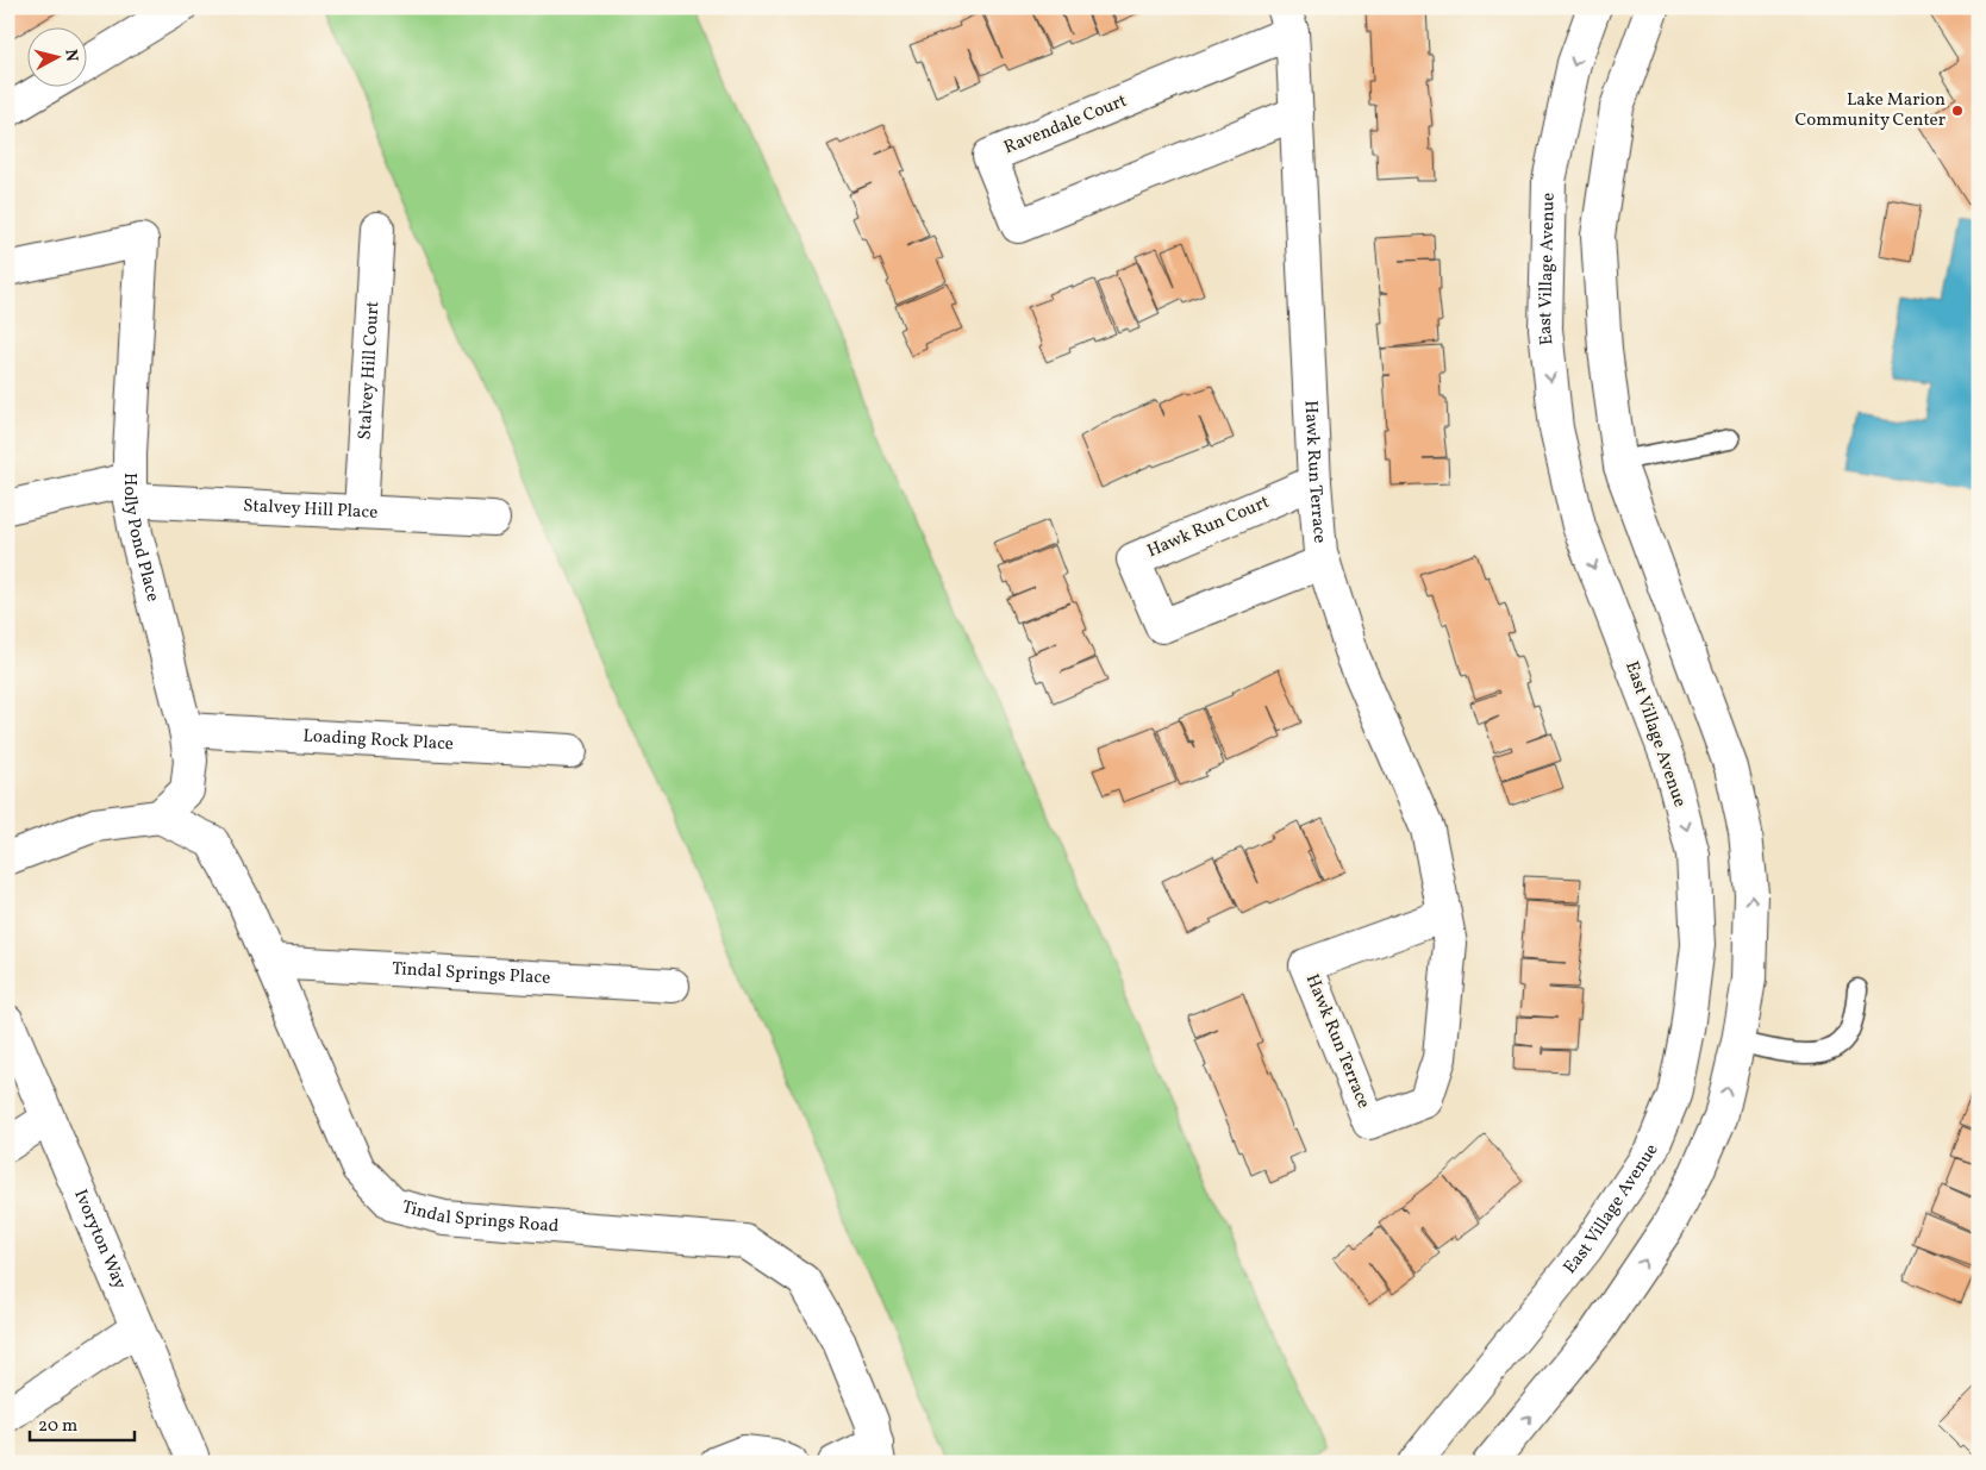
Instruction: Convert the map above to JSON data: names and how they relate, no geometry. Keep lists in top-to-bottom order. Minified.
{"streets":{"street":["Ravendale Court","East Village Avenue","Stalvey Hill Court","Hawk Run Terrace","Stalvey Hill Place","Hawk Run Court","Holly Pond Place","Loading Rock Place","Tindal Springs Place","Tindal Springs Road","Ivoryton Way"]},"crossings":[["Ravendale Court","Hawk Run Terrace"],["Stalvey Hill Court","Stalvey Hill Place"],["Hawk Run Terrace","Hawk Run Court"],["Stalvey Hill Place","Holly Pond Place"],["Holly Pond Place","Loading Rock Place"],["Holly Pond Place","Tindal Springs Road"],["Tindal Springs Place","Tindal Springs Road"]],"places":["Lake Marion Community Center"],"scale_bar":"20 m","north":"right"}
